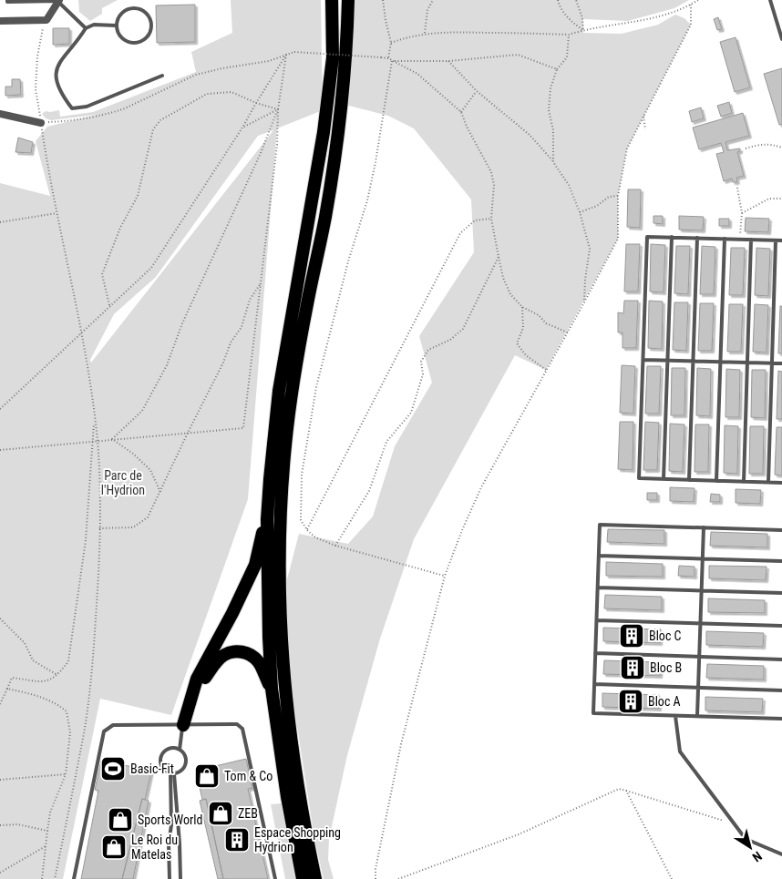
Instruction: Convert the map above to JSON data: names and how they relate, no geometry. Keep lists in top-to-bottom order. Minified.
{"parks":["Parc de l'Hydrion"],"places":{"building":["Bloc C","Bloc B","Bloc A","Espace Shopping Hydrion"],"sports":["Basic-Fit"],"shop":["Tom & Co","ZEB","Sports World","Le Roi du Matelas"]},"north":"bottom right"}
